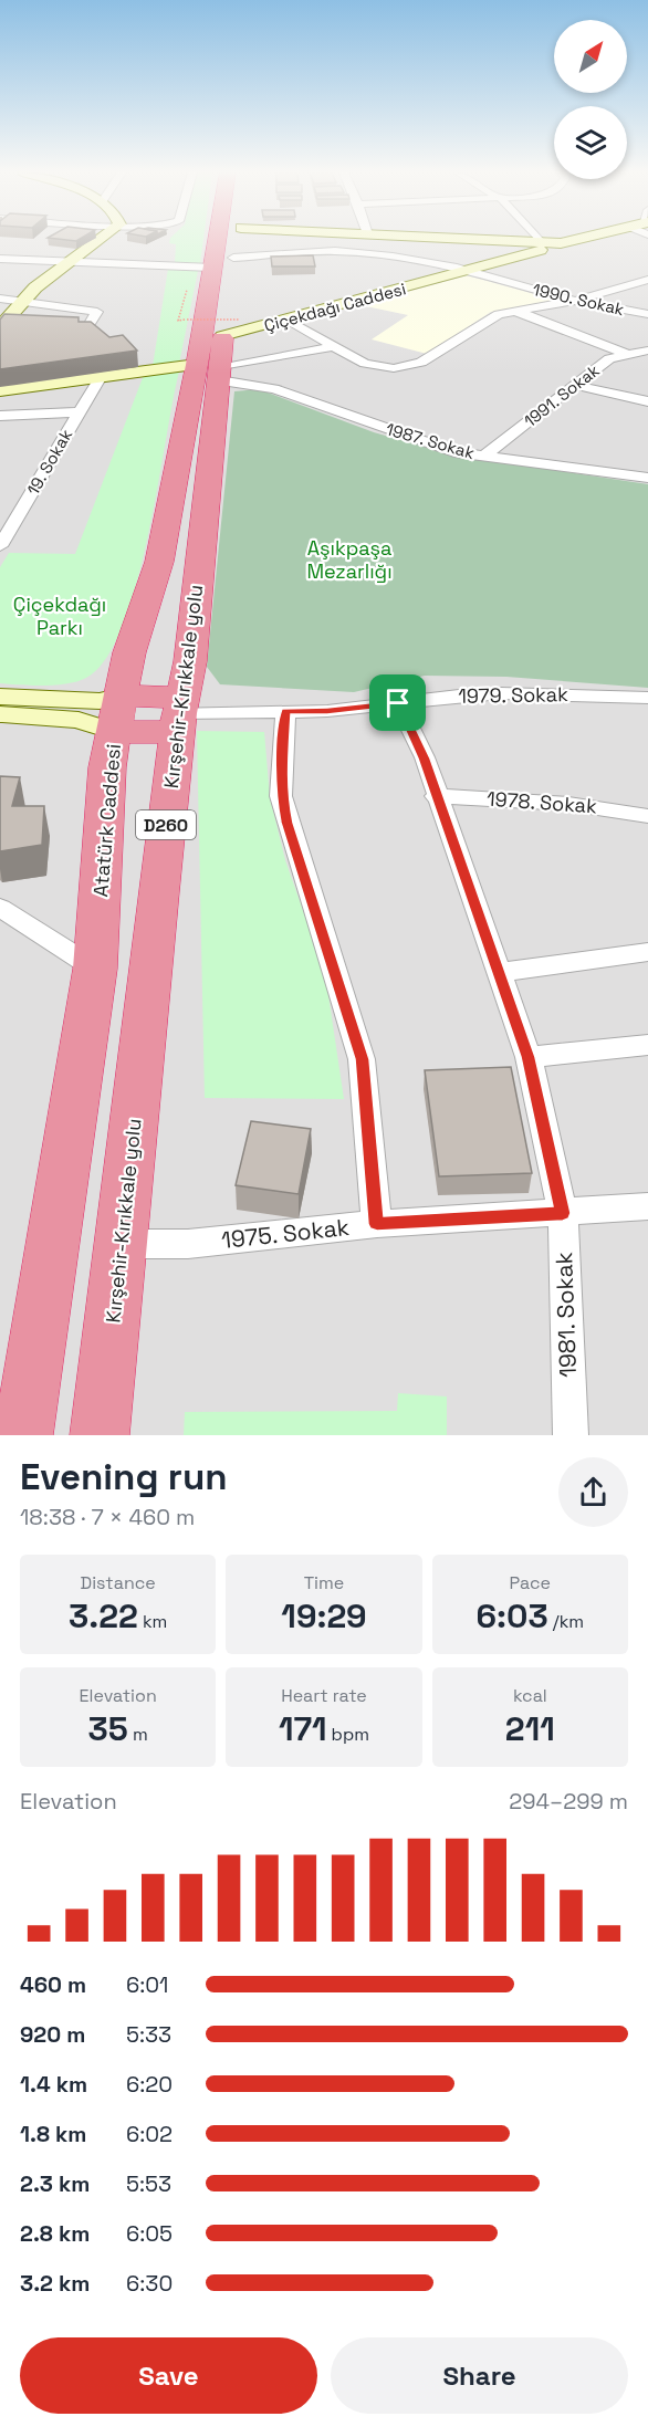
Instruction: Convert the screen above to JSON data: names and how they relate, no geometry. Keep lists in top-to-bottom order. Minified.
{"streets":{"highway":["Kırşehir-Kırıkkale yolu","Atatürk Caddesi","D260"],"street":["1990. Sokak","Çiçekdağı Caddesi","1991. Sokak","1987. Sokak","19. Sokak","1979. Sokak","1978. Sokak","1975. Sokak","1981. Sokak"]},"crossings":[["1990. Sokak","Çiçekdağı Caddesi"],["Çiçekdağı Caddesi","1987. Sokak"],["Çiçekdağı Caddesi","19. Sokak"],["Çiçekdağı Caddesi","Kırşehir-Kırıkkale yolu"],["Çiçekdağı Caddesi","Atatürk Caddesi"],["1991. Sokak","1987. Sokak"],["1987. Sokak","Kırşehir-Kırıkkale yolu"],["1987. Sokak","Atatürk Caddesi"],["Kırşehir-Kırıkkale yolu","1979. Sokak"],["Kırşehir-Kırıkkale yolu","Atatürk Caddesi"],["Kırşehir-Kırıkkale yolu","1975. Sokak"],["1979. Sokak","1981. Sokak"],["1978. Sokak","1981. Sokak"],["1975. Sokak","1981. Sokak"]],"parks":["Aşıkpaşa Mezarlığı","Çiçekdağı Parkı"],"north":"top right","page":{"heading":["Evening run","18:38 · 7 × 460 m"],"stats":[["Distance","3.22 km"],["Time","19:29"],["Pace","6:03 /km"],["Elevation","35 m"],["Heart rate","171 bpm"],["kcal","211"]],"chart":["Elevation","294–299 m"],"list":[{"name":"460 m","note":"6:01"},{"name":"920 m","note":"5:33"},{"name":"1.4 km","note":"6:20"},{"name":"1.8 km","note":"6:02"},{"name":"2.3 km","note":"5:53"},{"name":"2.8 km","note":"6:05"},{"name":"3.2 km","note":"6:30"}],"buttons":["Save","Share"]}}
